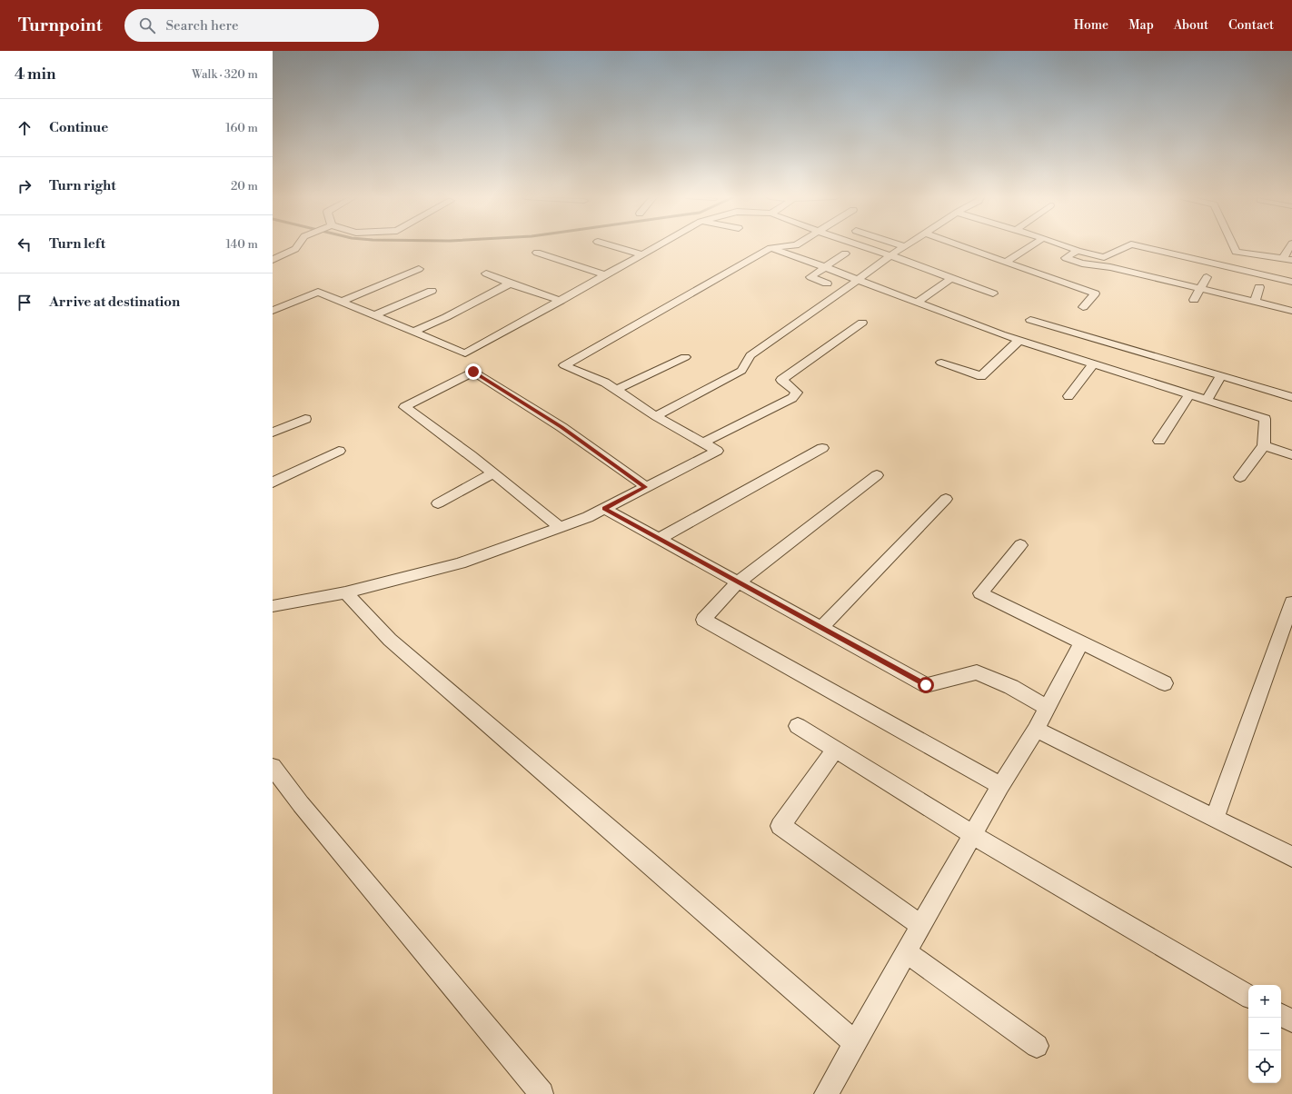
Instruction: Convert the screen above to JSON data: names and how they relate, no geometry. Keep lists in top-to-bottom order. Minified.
{"page":{"header":"Turnpoint","search":"Search here","nav":["Home","Map","About","Contact"],"heading":["4 min","Walk · 320 m"],"list":[["Continue","160 m"],["Turn right","20 m"],["Turn left","140 m"],"Arrive at destination"],"map_buttons":["+","−"]}}
